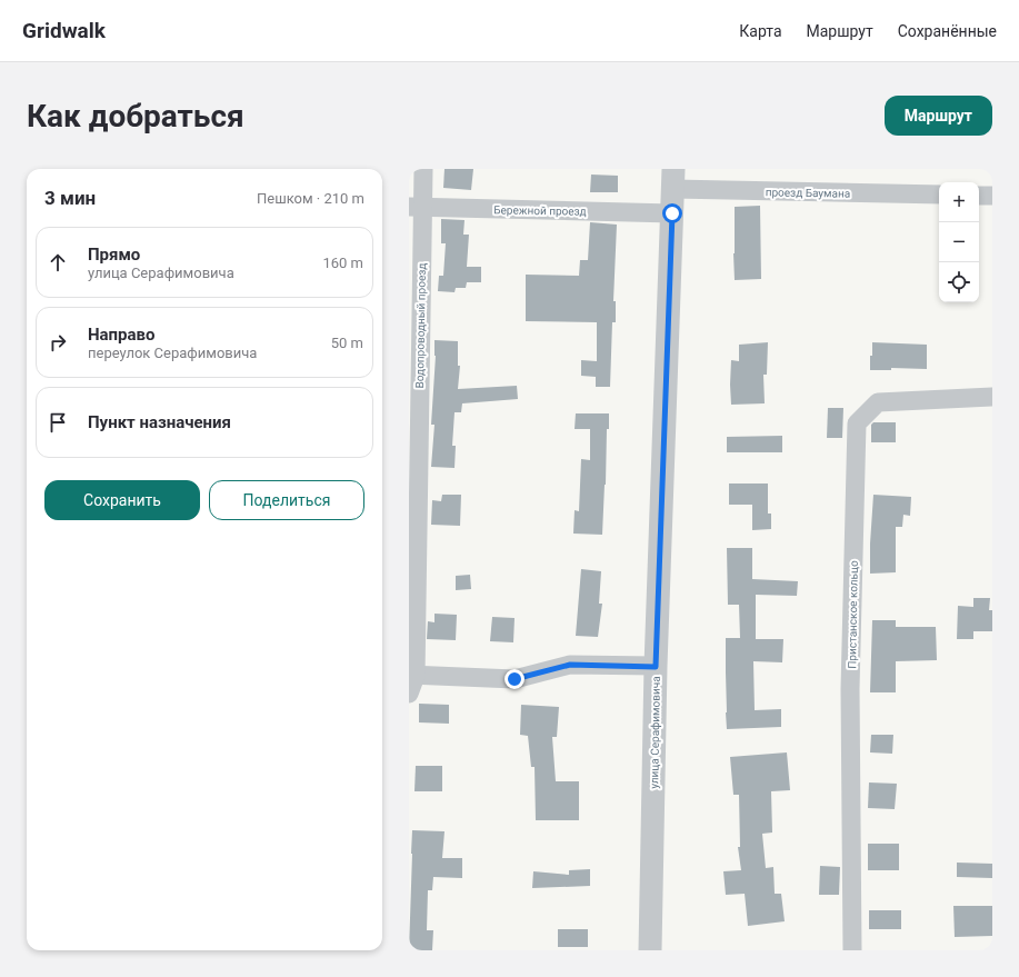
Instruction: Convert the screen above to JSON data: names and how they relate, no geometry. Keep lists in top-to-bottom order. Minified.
{"streets":{"street":["проезд Баумана","Бережной проезд","Водопроводный проезд","Пристанское кольцо","улица Серафимовича"]},"crossings":[["проезд Баумана","улица Серафимовича"],["Бережной проезд","Водопроводный проезд"],["Бережной проезд","улица Серафимовича"]],"page":{"header":"Gridwalk","nav":["Карта","Маршрут","Сохранённые"],"buttons":["Маршрут",["Сохранить","Поделиться"]],"title":"Как добраться","heading":["3 мин","Пешком · 210 m"],"map_buttons":["+","−"],"list":[["Прямо","улица Серафимовича","160 m"],["Направо","переулок Серафимовича","50 m"],"Пункт назначения"]}}
